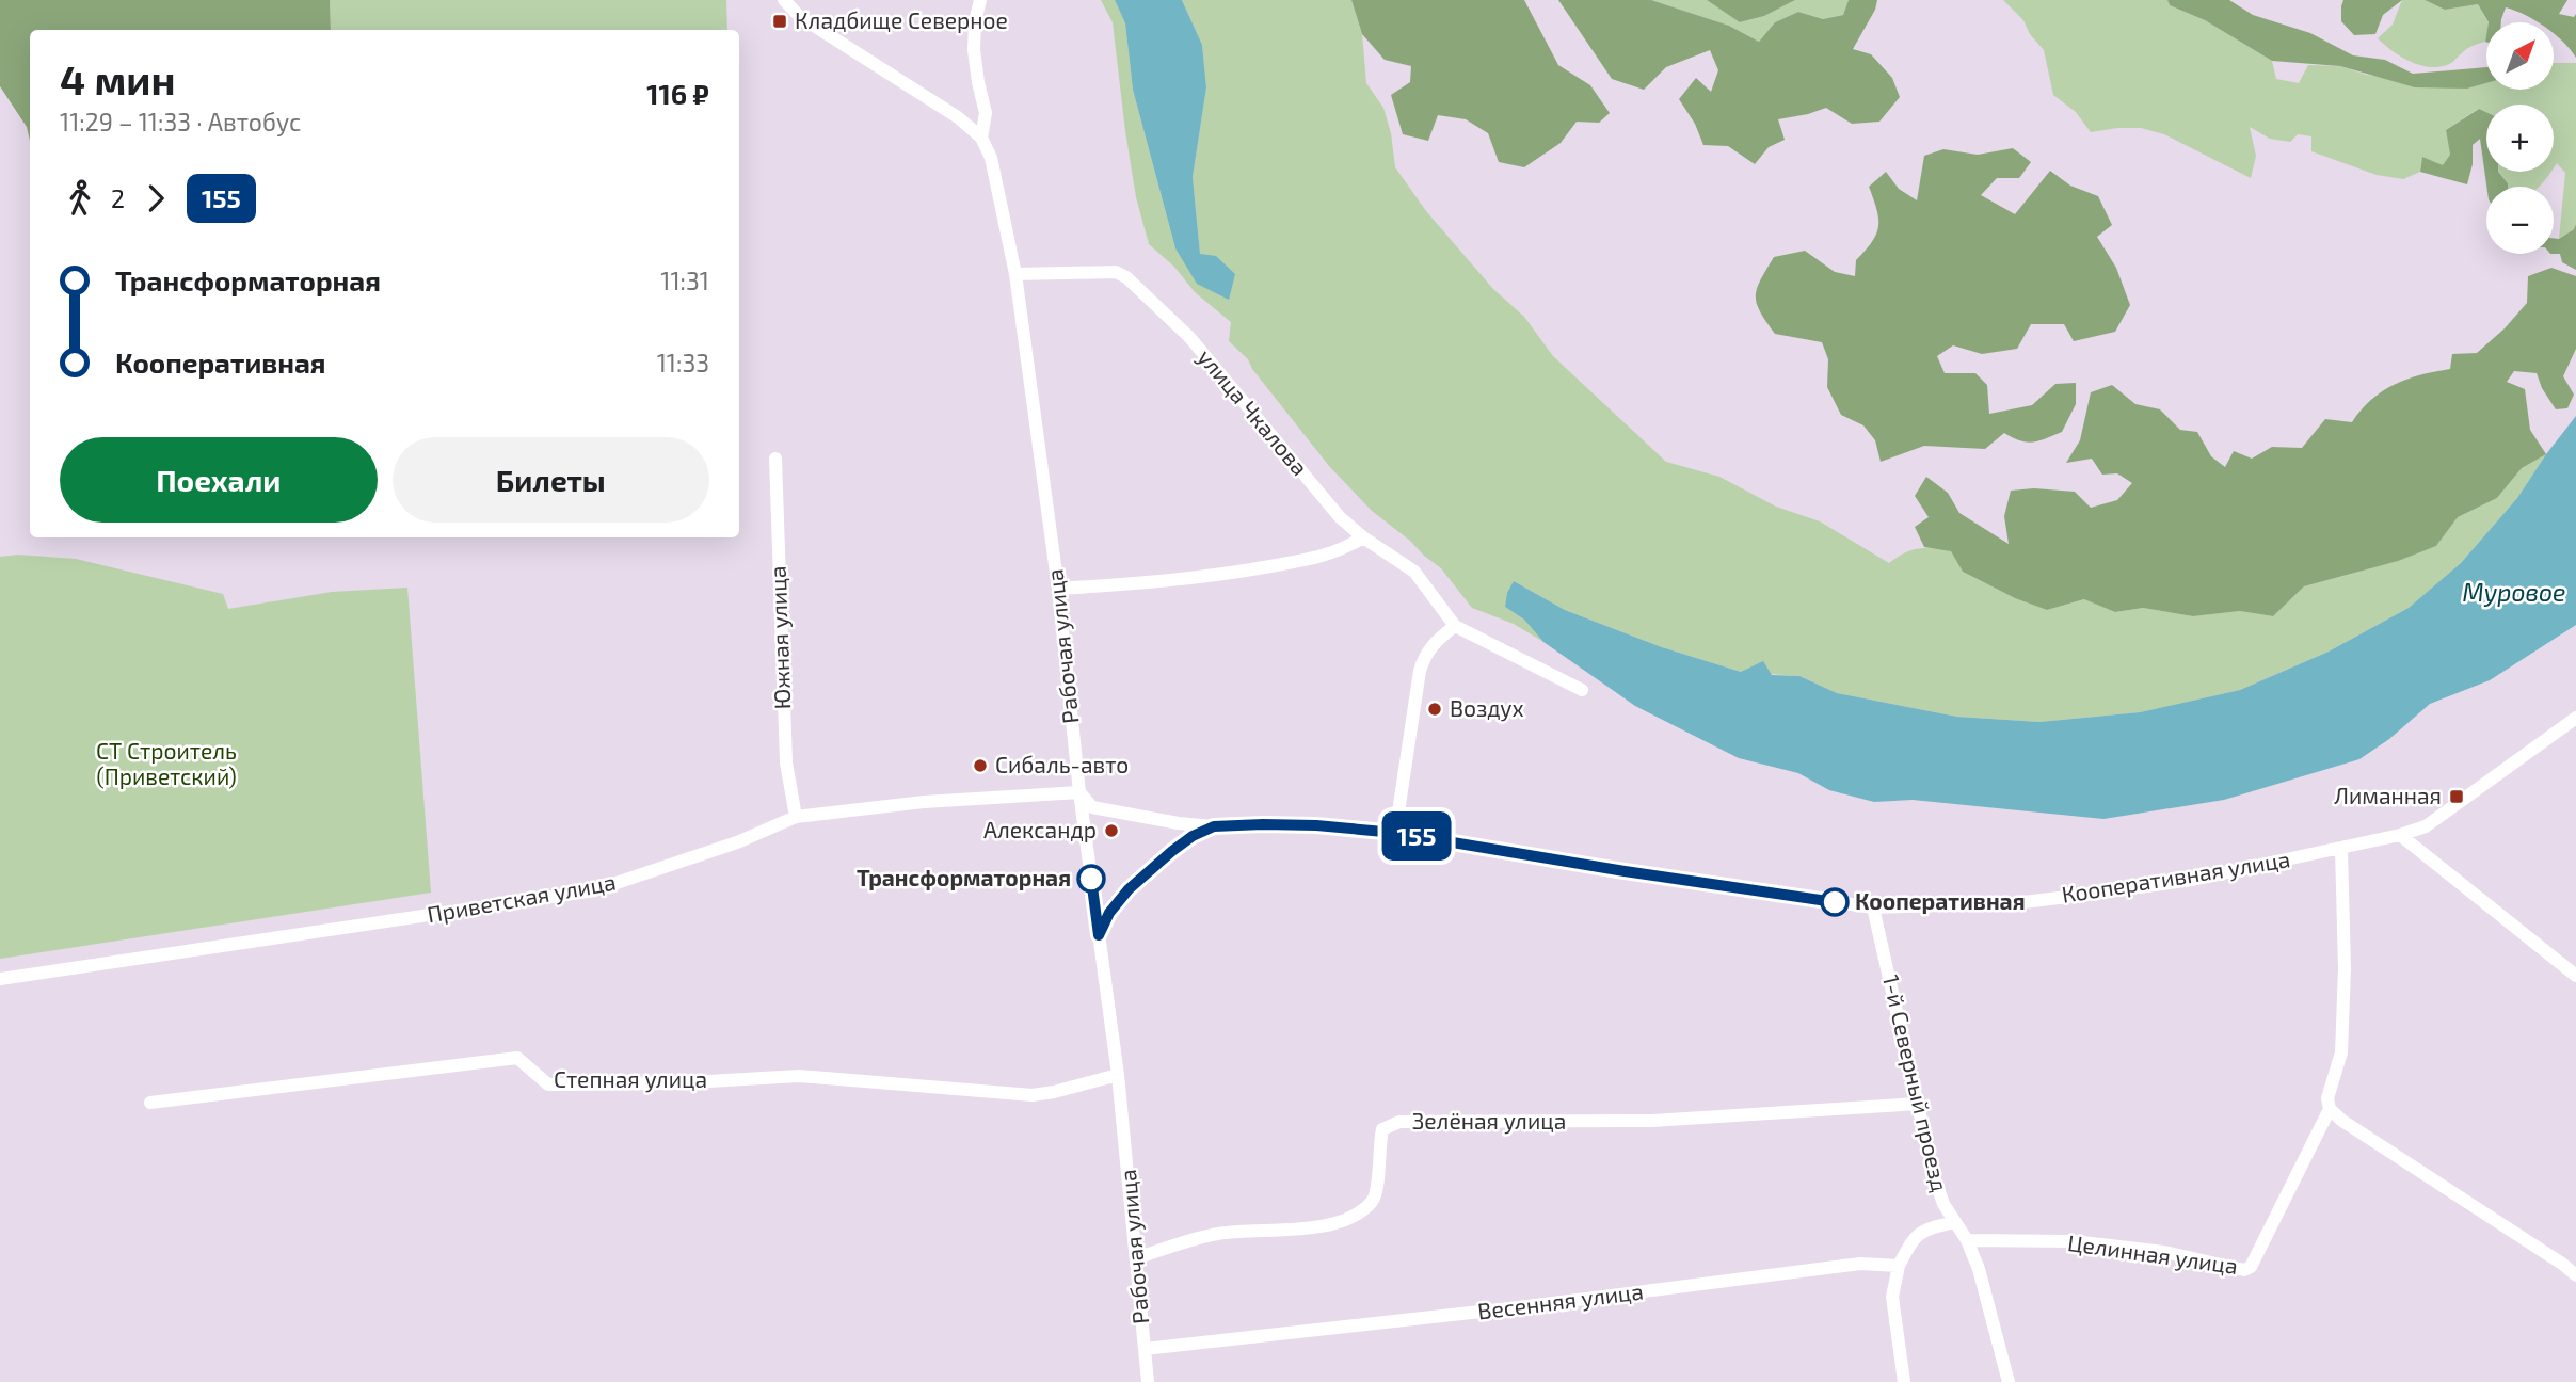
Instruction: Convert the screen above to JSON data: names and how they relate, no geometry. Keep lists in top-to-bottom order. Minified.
{"streets":{"street":["улица Чкалова","Южная улица","Рабочая улица","Кооперативная улица","Приветская улица","Степная улица","1-й Северный проезд","Зелёная улица","Целинная улица","Весенняя улица"]},"crossings":[["улица Чкалова","Рабочая улица"],["Южная улица","Приветская улица"],["Рабочая улица","Кооперативная улица"],["Рабочая улица","Приветская улица"],["Рабочая улица","Степная улица"],["Рабочая улица","Зелёная улица"],["Рабочая улица","Весенняя улица"],["Кооперативная улица","Приветская улица"],["Кооперативная улица","1-й Северный проезд"],["Кооперативная улица","Целинная улица"],["1-й Северный проезд","Зелёная улица"],["1-й Северный проезд","Целинная улица"]],"water":["Муровое"],"parks":["СТ Строитель (Приветский)"],"places":{"transit":["Кладбище Северное","Лиманная"],"other":["Воздух","Сибаль-авто","Александр","Трансформаторная","Кооперативная"]},"lines":["bus line 155"],"north":"top right","page":{"on_map":"155","map_buttons":["+","−"],"heading":["4 мин","11:29 – 11:33 · Автобус","116 ₽"],"legs":["2","155"],"list":[{"name":"Трансформаторная","value":"11:31"},{"name":"Кооперативная","value":"11:33"}],"buttons":["Поехали","Билеты"]}}
